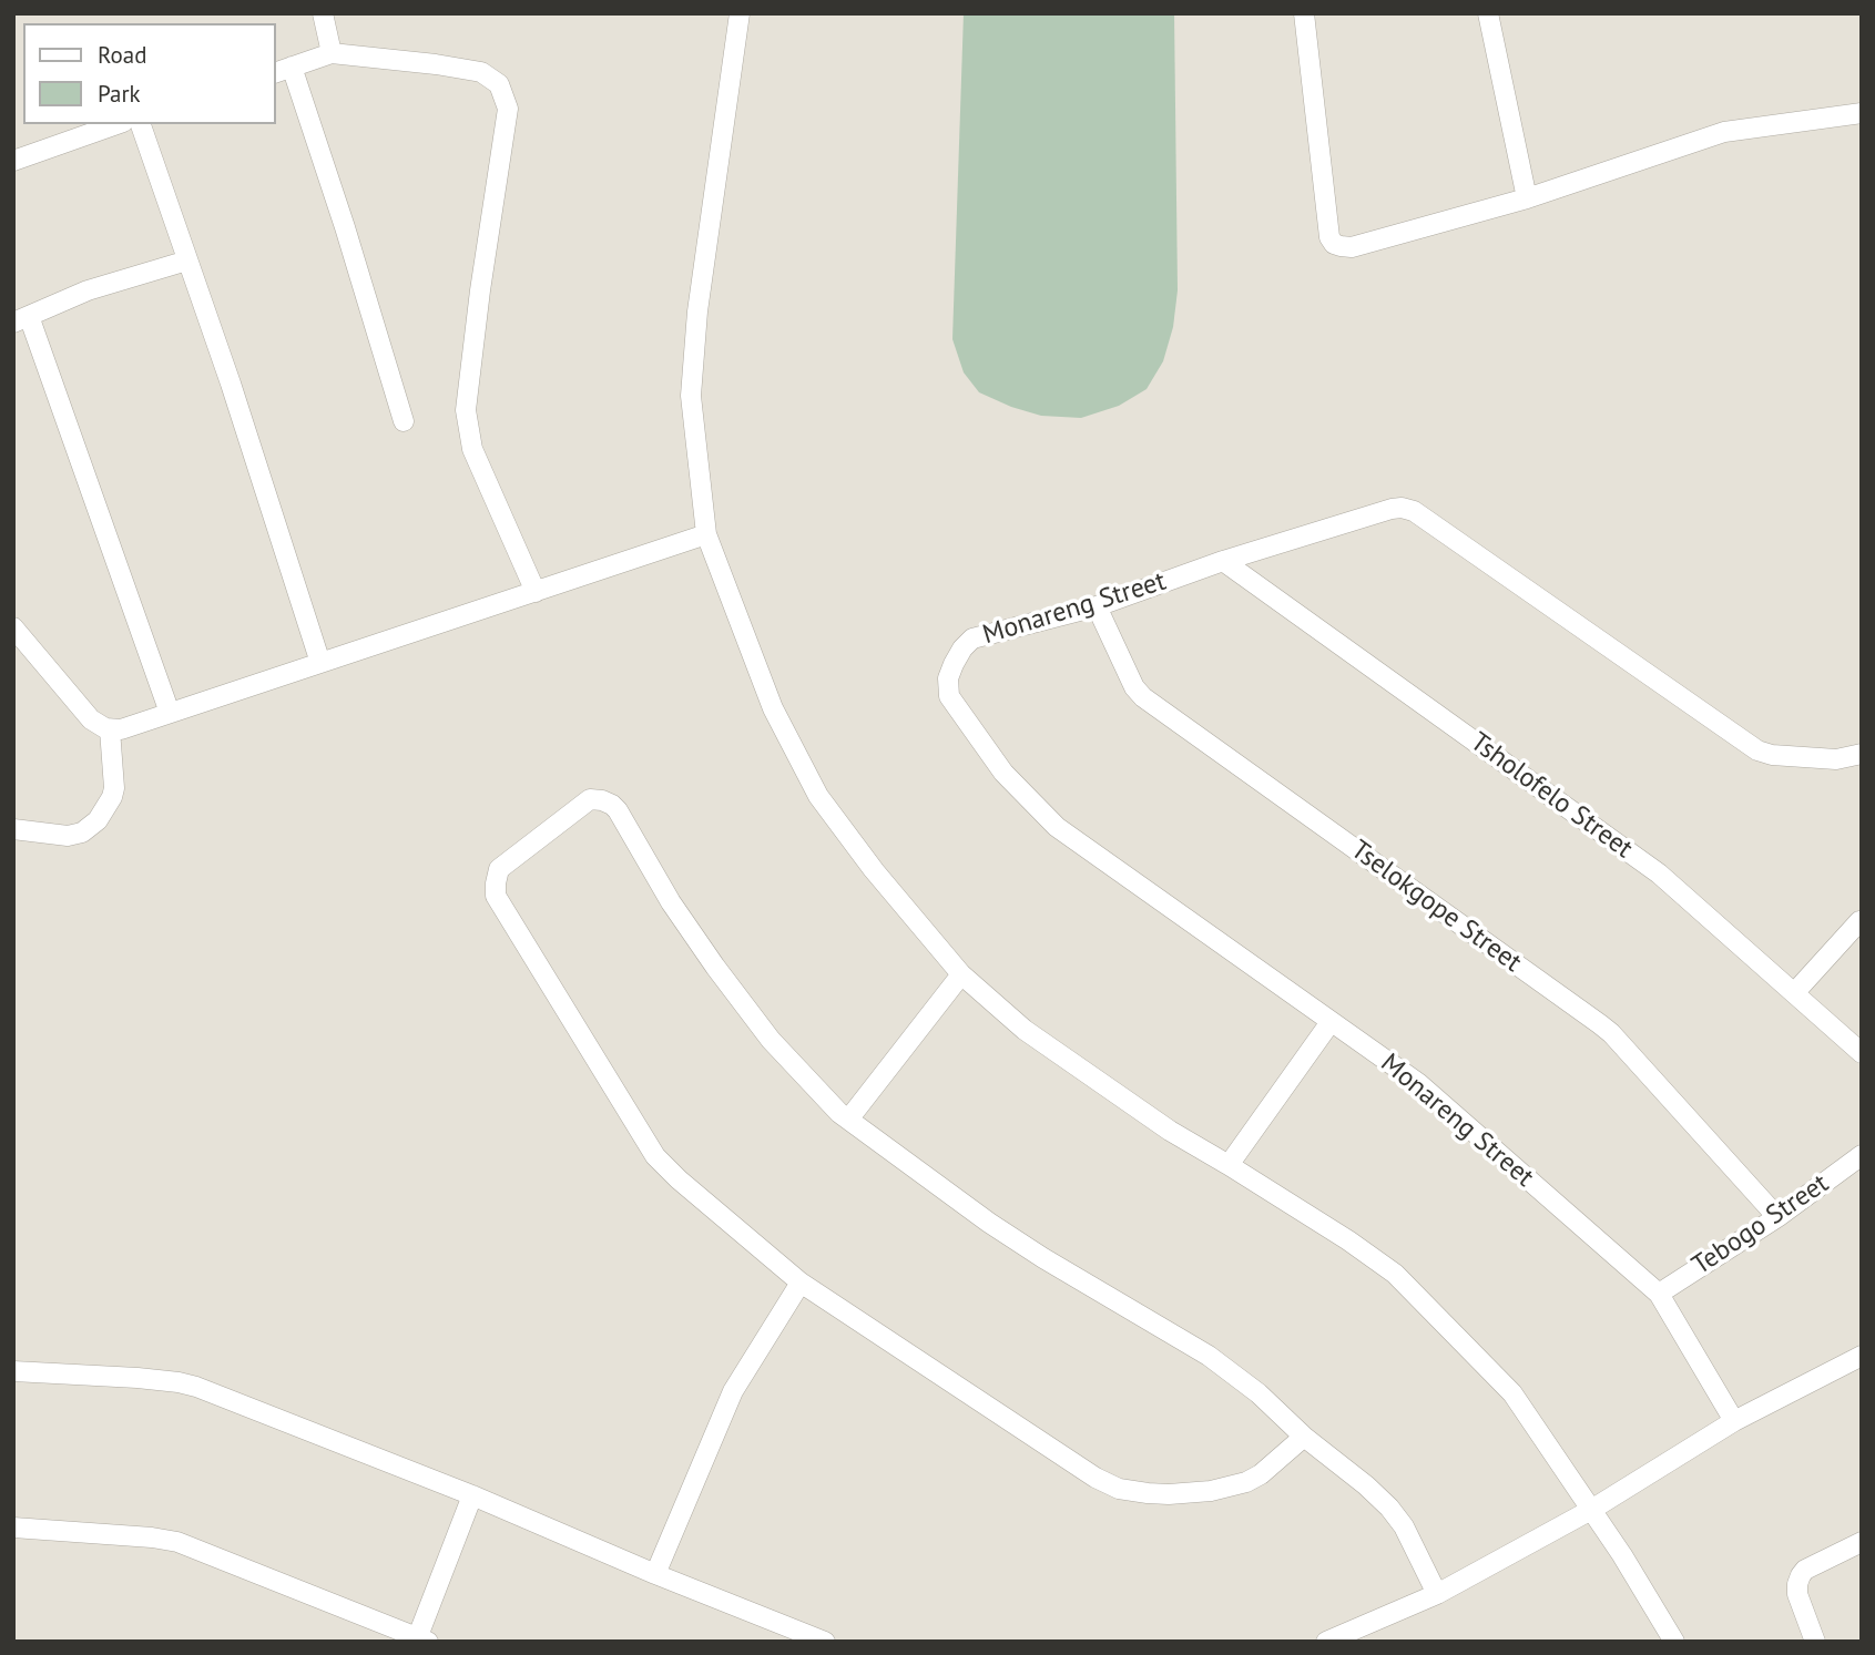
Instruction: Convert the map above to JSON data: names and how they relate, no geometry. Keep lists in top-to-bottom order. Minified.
{"streets":{"street":["Monareng Street","Tsholofelo Street","Tselokgope Street","Tebogo Street"]},"crossings":[["Monareng Street","Tsholofelo Street"],["Monareng Street","Tselokgope Street"],["Monareng Street","Tebogo Street"],["Tselokgope Street","Tebogo Street"]],"legend":["Road","Park"]}
